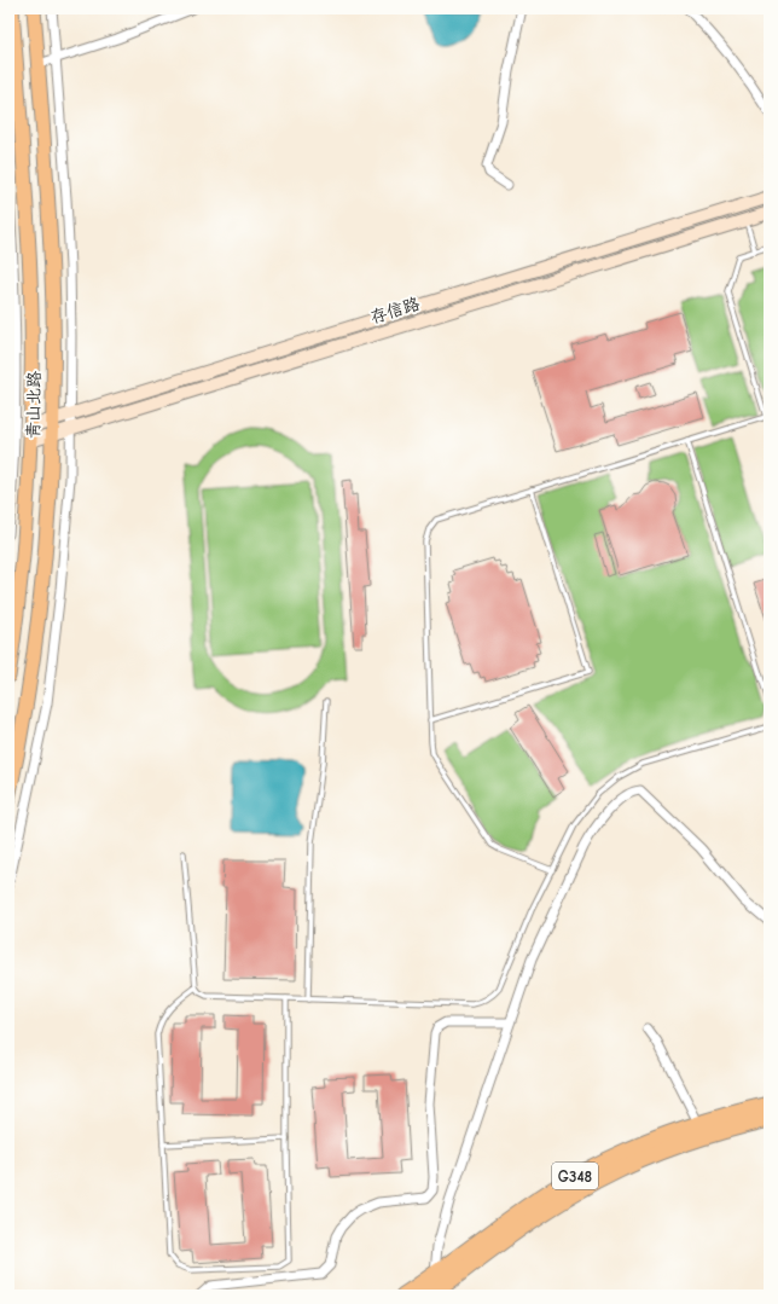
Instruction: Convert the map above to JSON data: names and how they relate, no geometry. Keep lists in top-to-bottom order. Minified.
{"streets":{"highway":["G348"],"main road":["青山北路"],"street":["存信路"]},"crossings":[["存信路","青山北路"]]}
